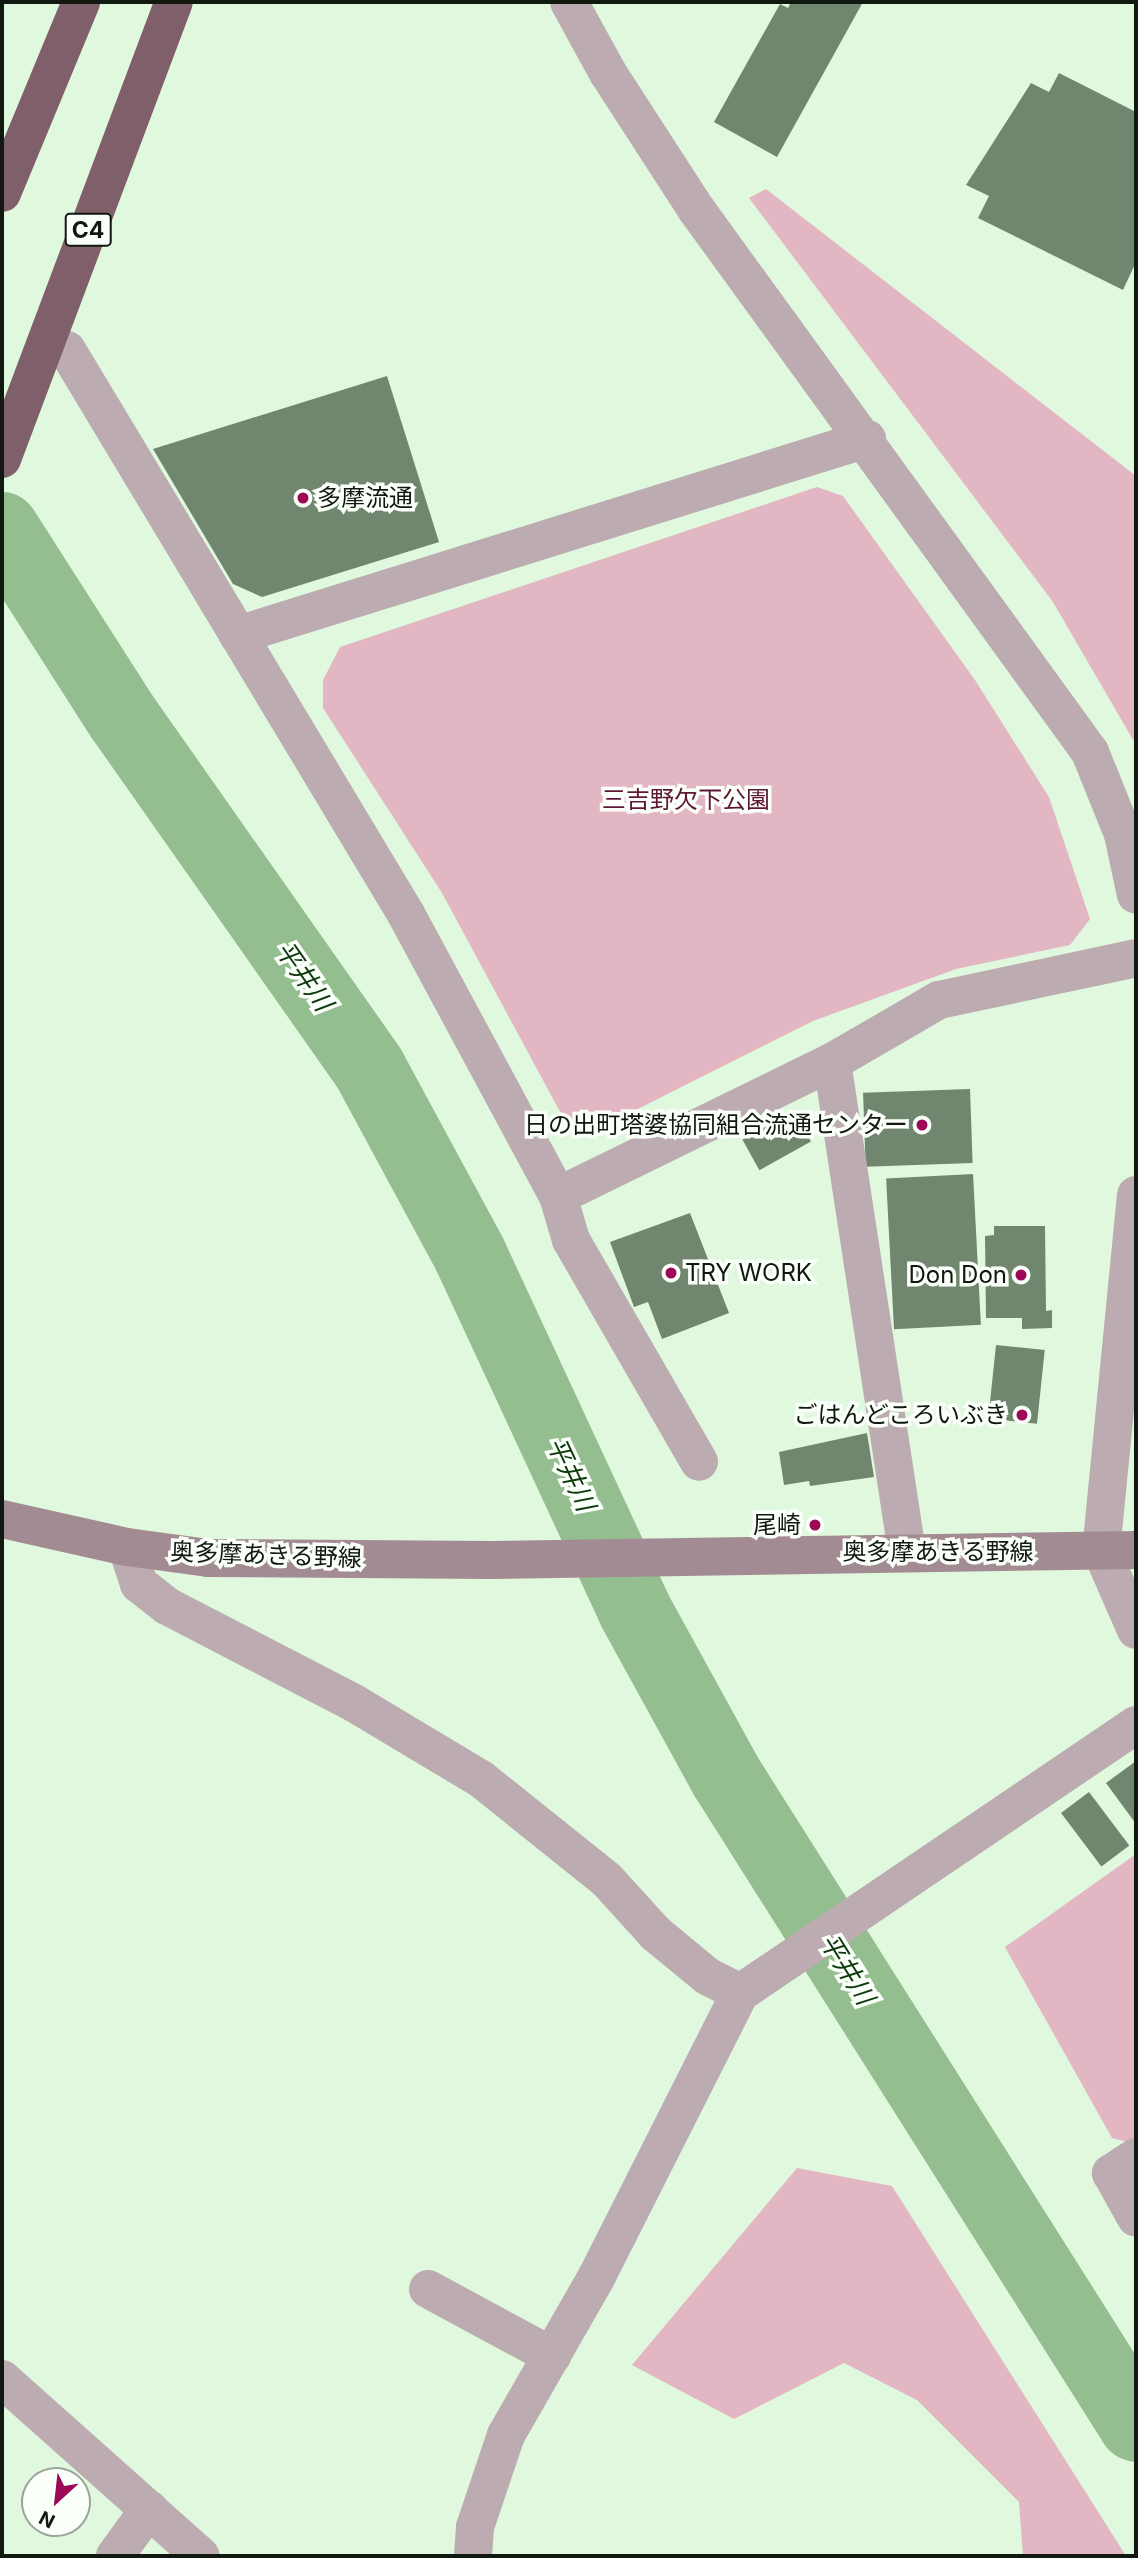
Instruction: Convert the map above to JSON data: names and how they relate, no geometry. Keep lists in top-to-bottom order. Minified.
{"streets":{"highway":["C4"],"main road":["奥多摩あきる野線"]},"water":["平井川"],"parks":["三吉野欠下公園"],"places":["多摩流通","日の出町塔婆協同組合流通センター","TRY WORK","Don Don","ごはんどころいぶき","尾崎"],"north":"bottom left"}
